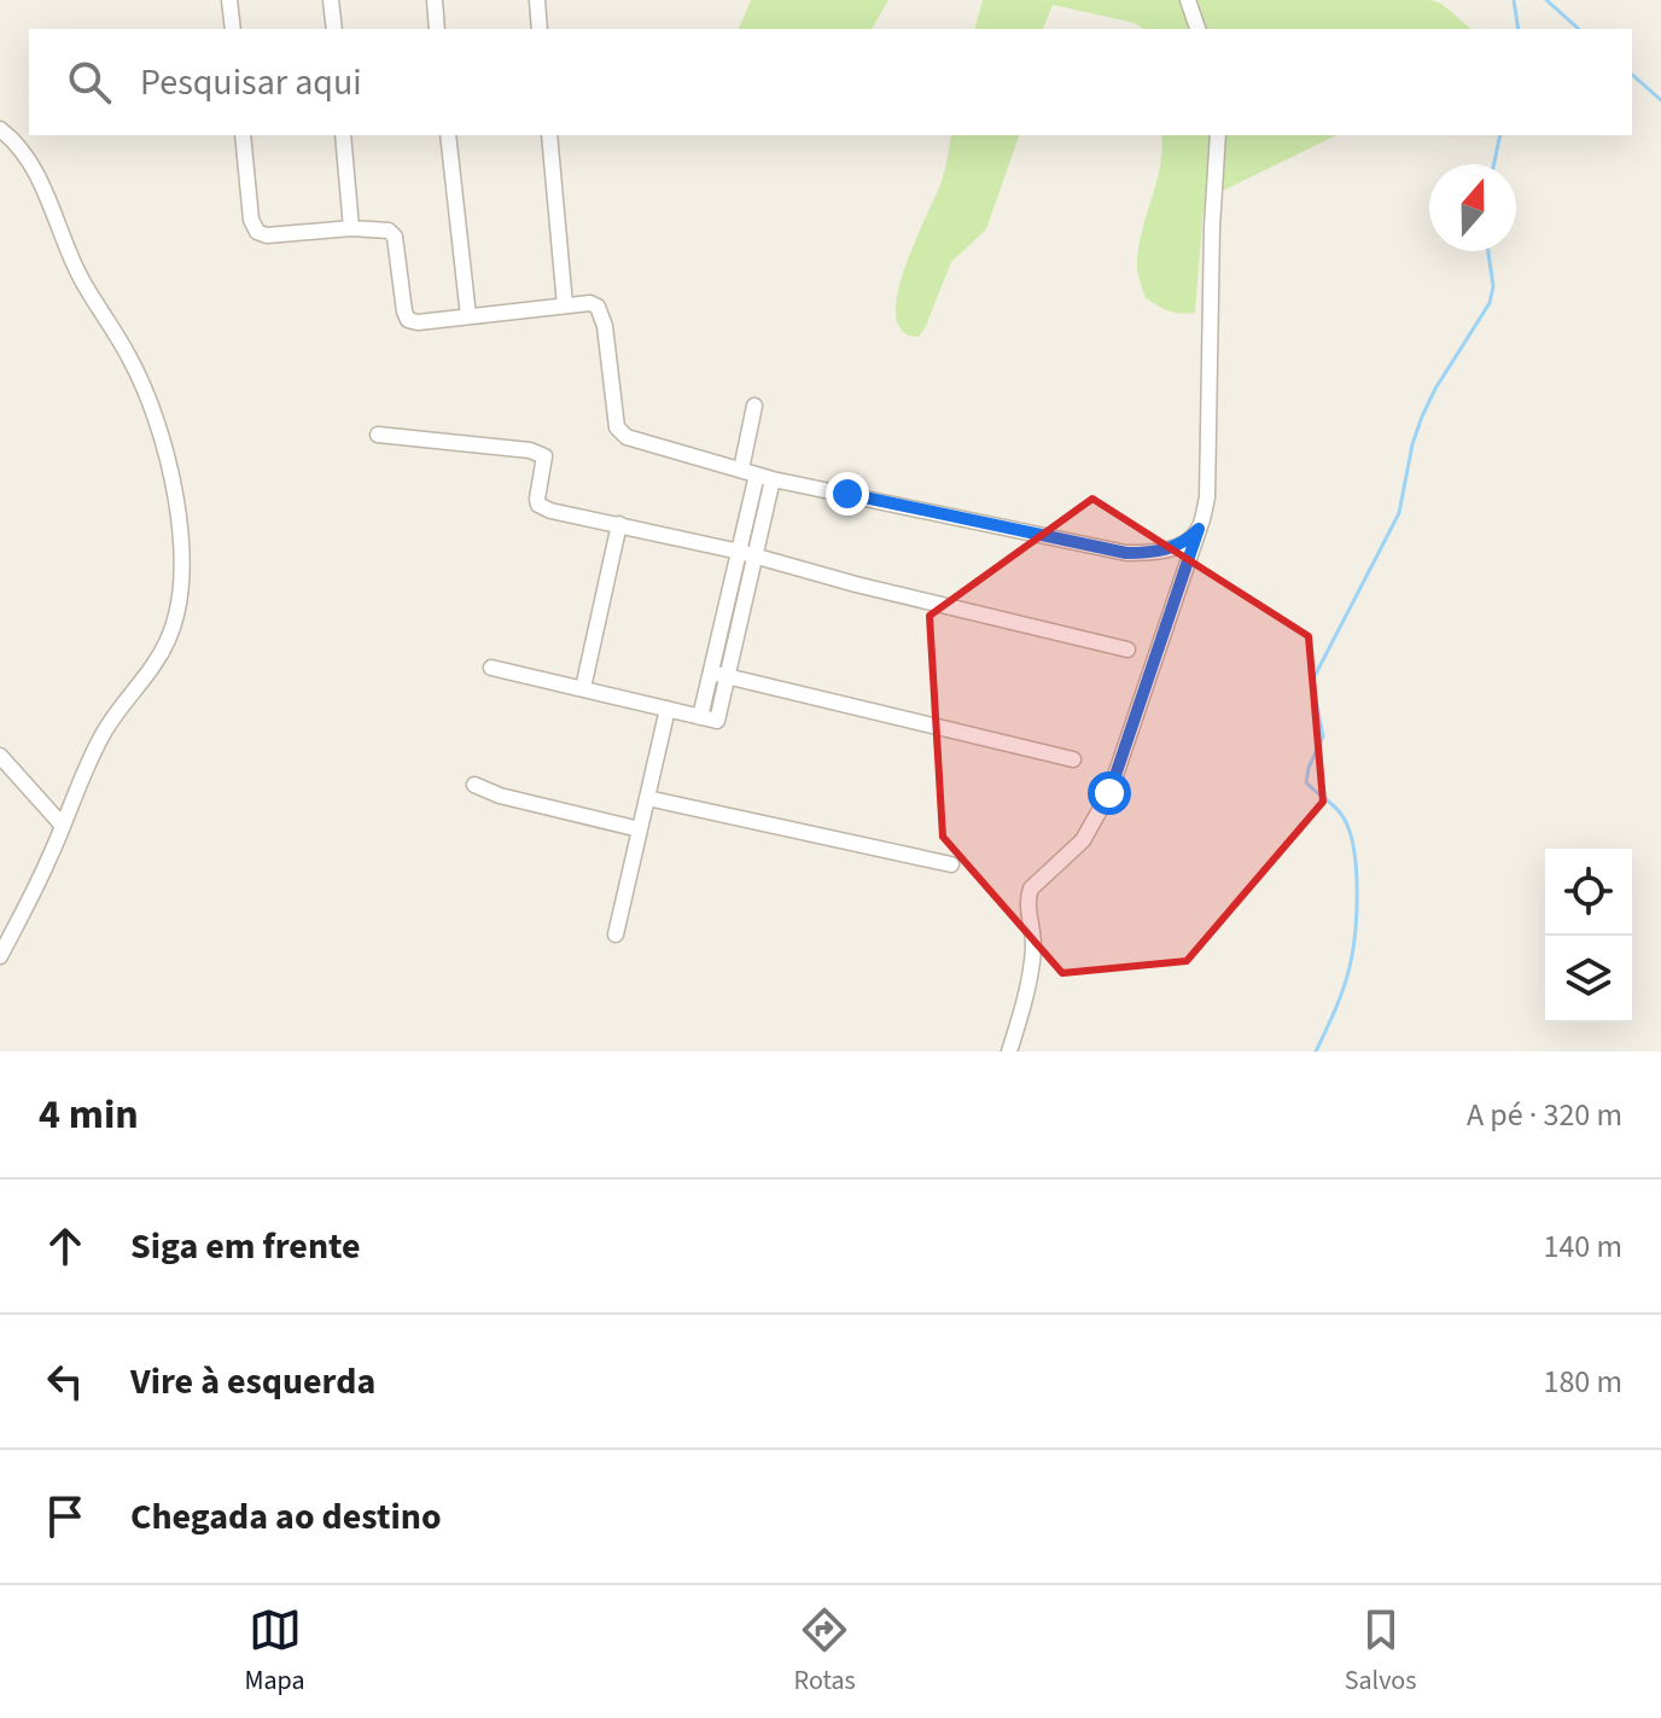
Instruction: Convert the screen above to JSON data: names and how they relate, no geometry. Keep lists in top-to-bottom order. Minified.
{"north":"top","page":{"search":"Pesquisar aqui","heading":["4 min","A pé · 320 m"],"list":[["Siga em frente","140 m"],["Vire à esquerda","180 m"],"Chegada ao destino"],"nav":["Mapa","Rotas","Salvos"]}}
